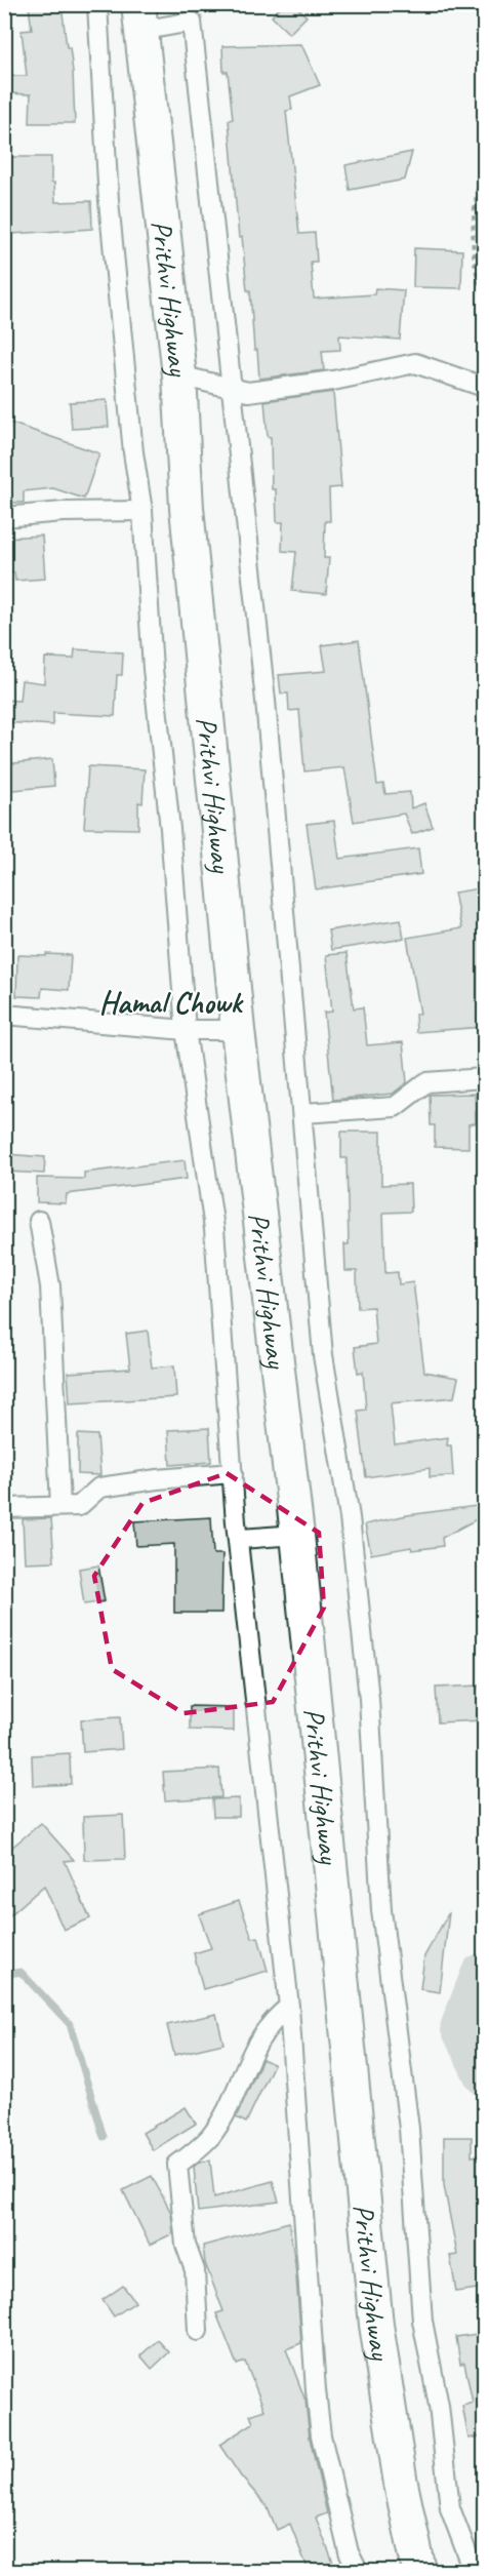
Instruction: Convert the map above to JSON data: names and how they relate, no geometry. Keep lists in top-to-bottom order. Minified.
{"streets":{"highway":["Prithvi Highway"]},"districts":["Hamal Chowk"]}
